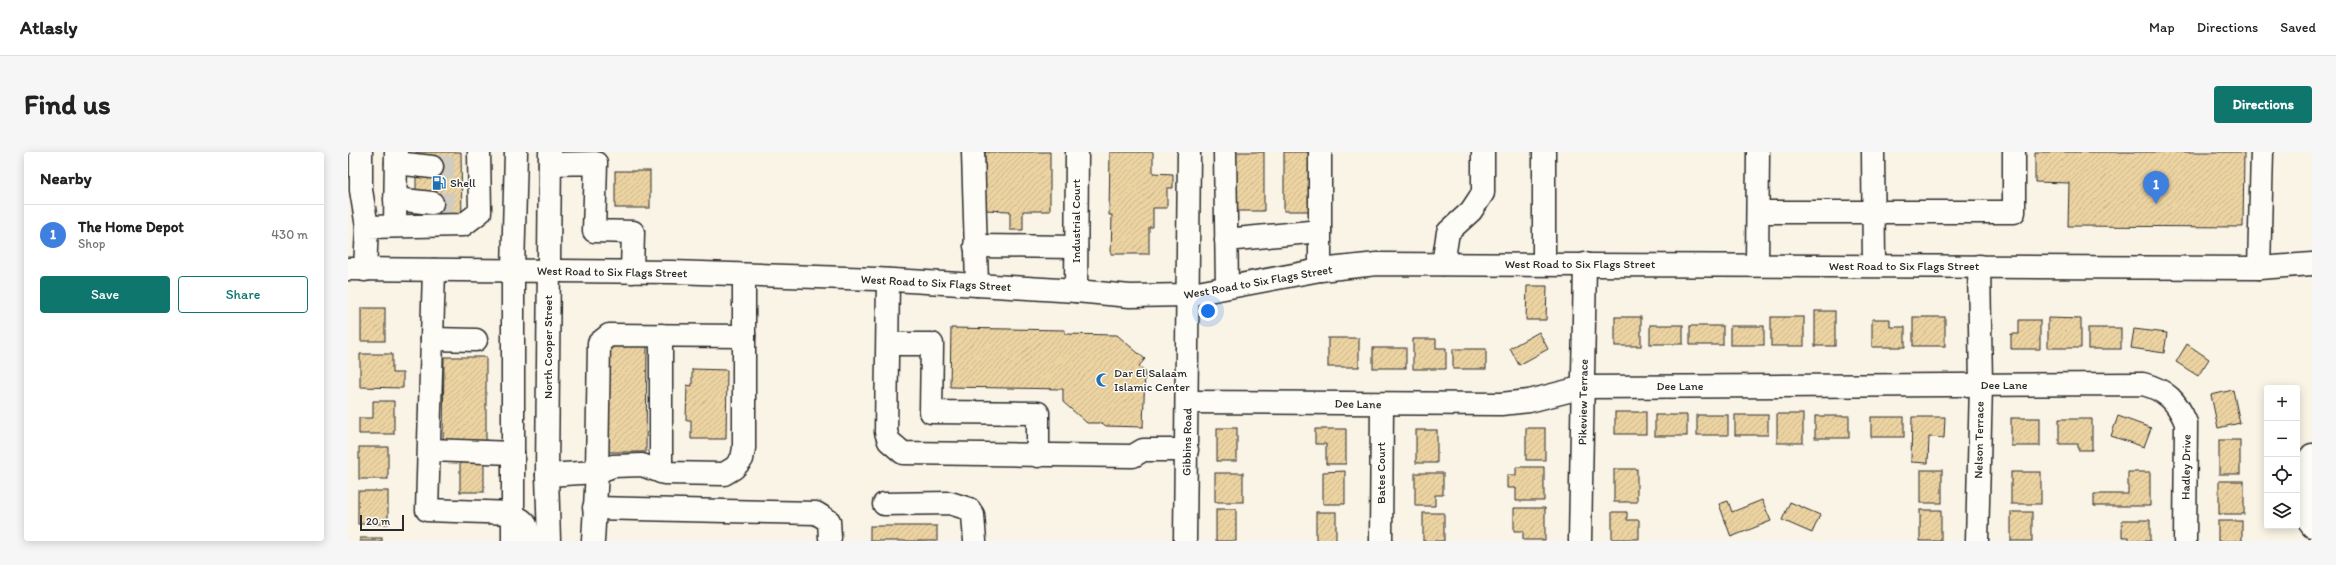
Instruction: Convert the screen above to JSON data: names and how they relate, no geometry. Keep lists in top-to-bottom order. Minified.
{"streets":{"street":["Industrial Court","West Road to Six Flags Street","North Cooper Street","Dee Lane","Pikeview Terrace","Nelson Terrace","Gibbins Road","Hadley Drive","Bates Court"]},"crossings":[["Industrial Court","West Road to Six Flags Street"],["West Road to Six Flags Street","North Cooper Street"],["West Road to Six Flags Street","Pikeview Terrace"],["West Road to Six Flags Street","Nelson Terrace"],["West Road to Six Flags Street","Gibbins Road"],["Dee Lane","Pikeview Terrace"],["Dee Lane","Nelson Terrace"],["Dee Lane","Gibbins Road"],["Dee Lane","Hadley Drive"],["Dee Lane","Bates Court"]],"places":{"fuel station":["Shell"],"mosque":["Dar El Salaam Islamic Center"]},"scale_bar":"20 m","page":{"header":"Atlasly","nav":["Map","Directions","Saved"],"buttons":["Directions",["Save","Share"]],"title":"Find us","heading":"Nearby","pins":"1","list":[{"mark":"1","name":"The Home Depot","note":"Shop","value":"430 m"}],"map_buttons":["+","−"],"scale":"20 m"}}
